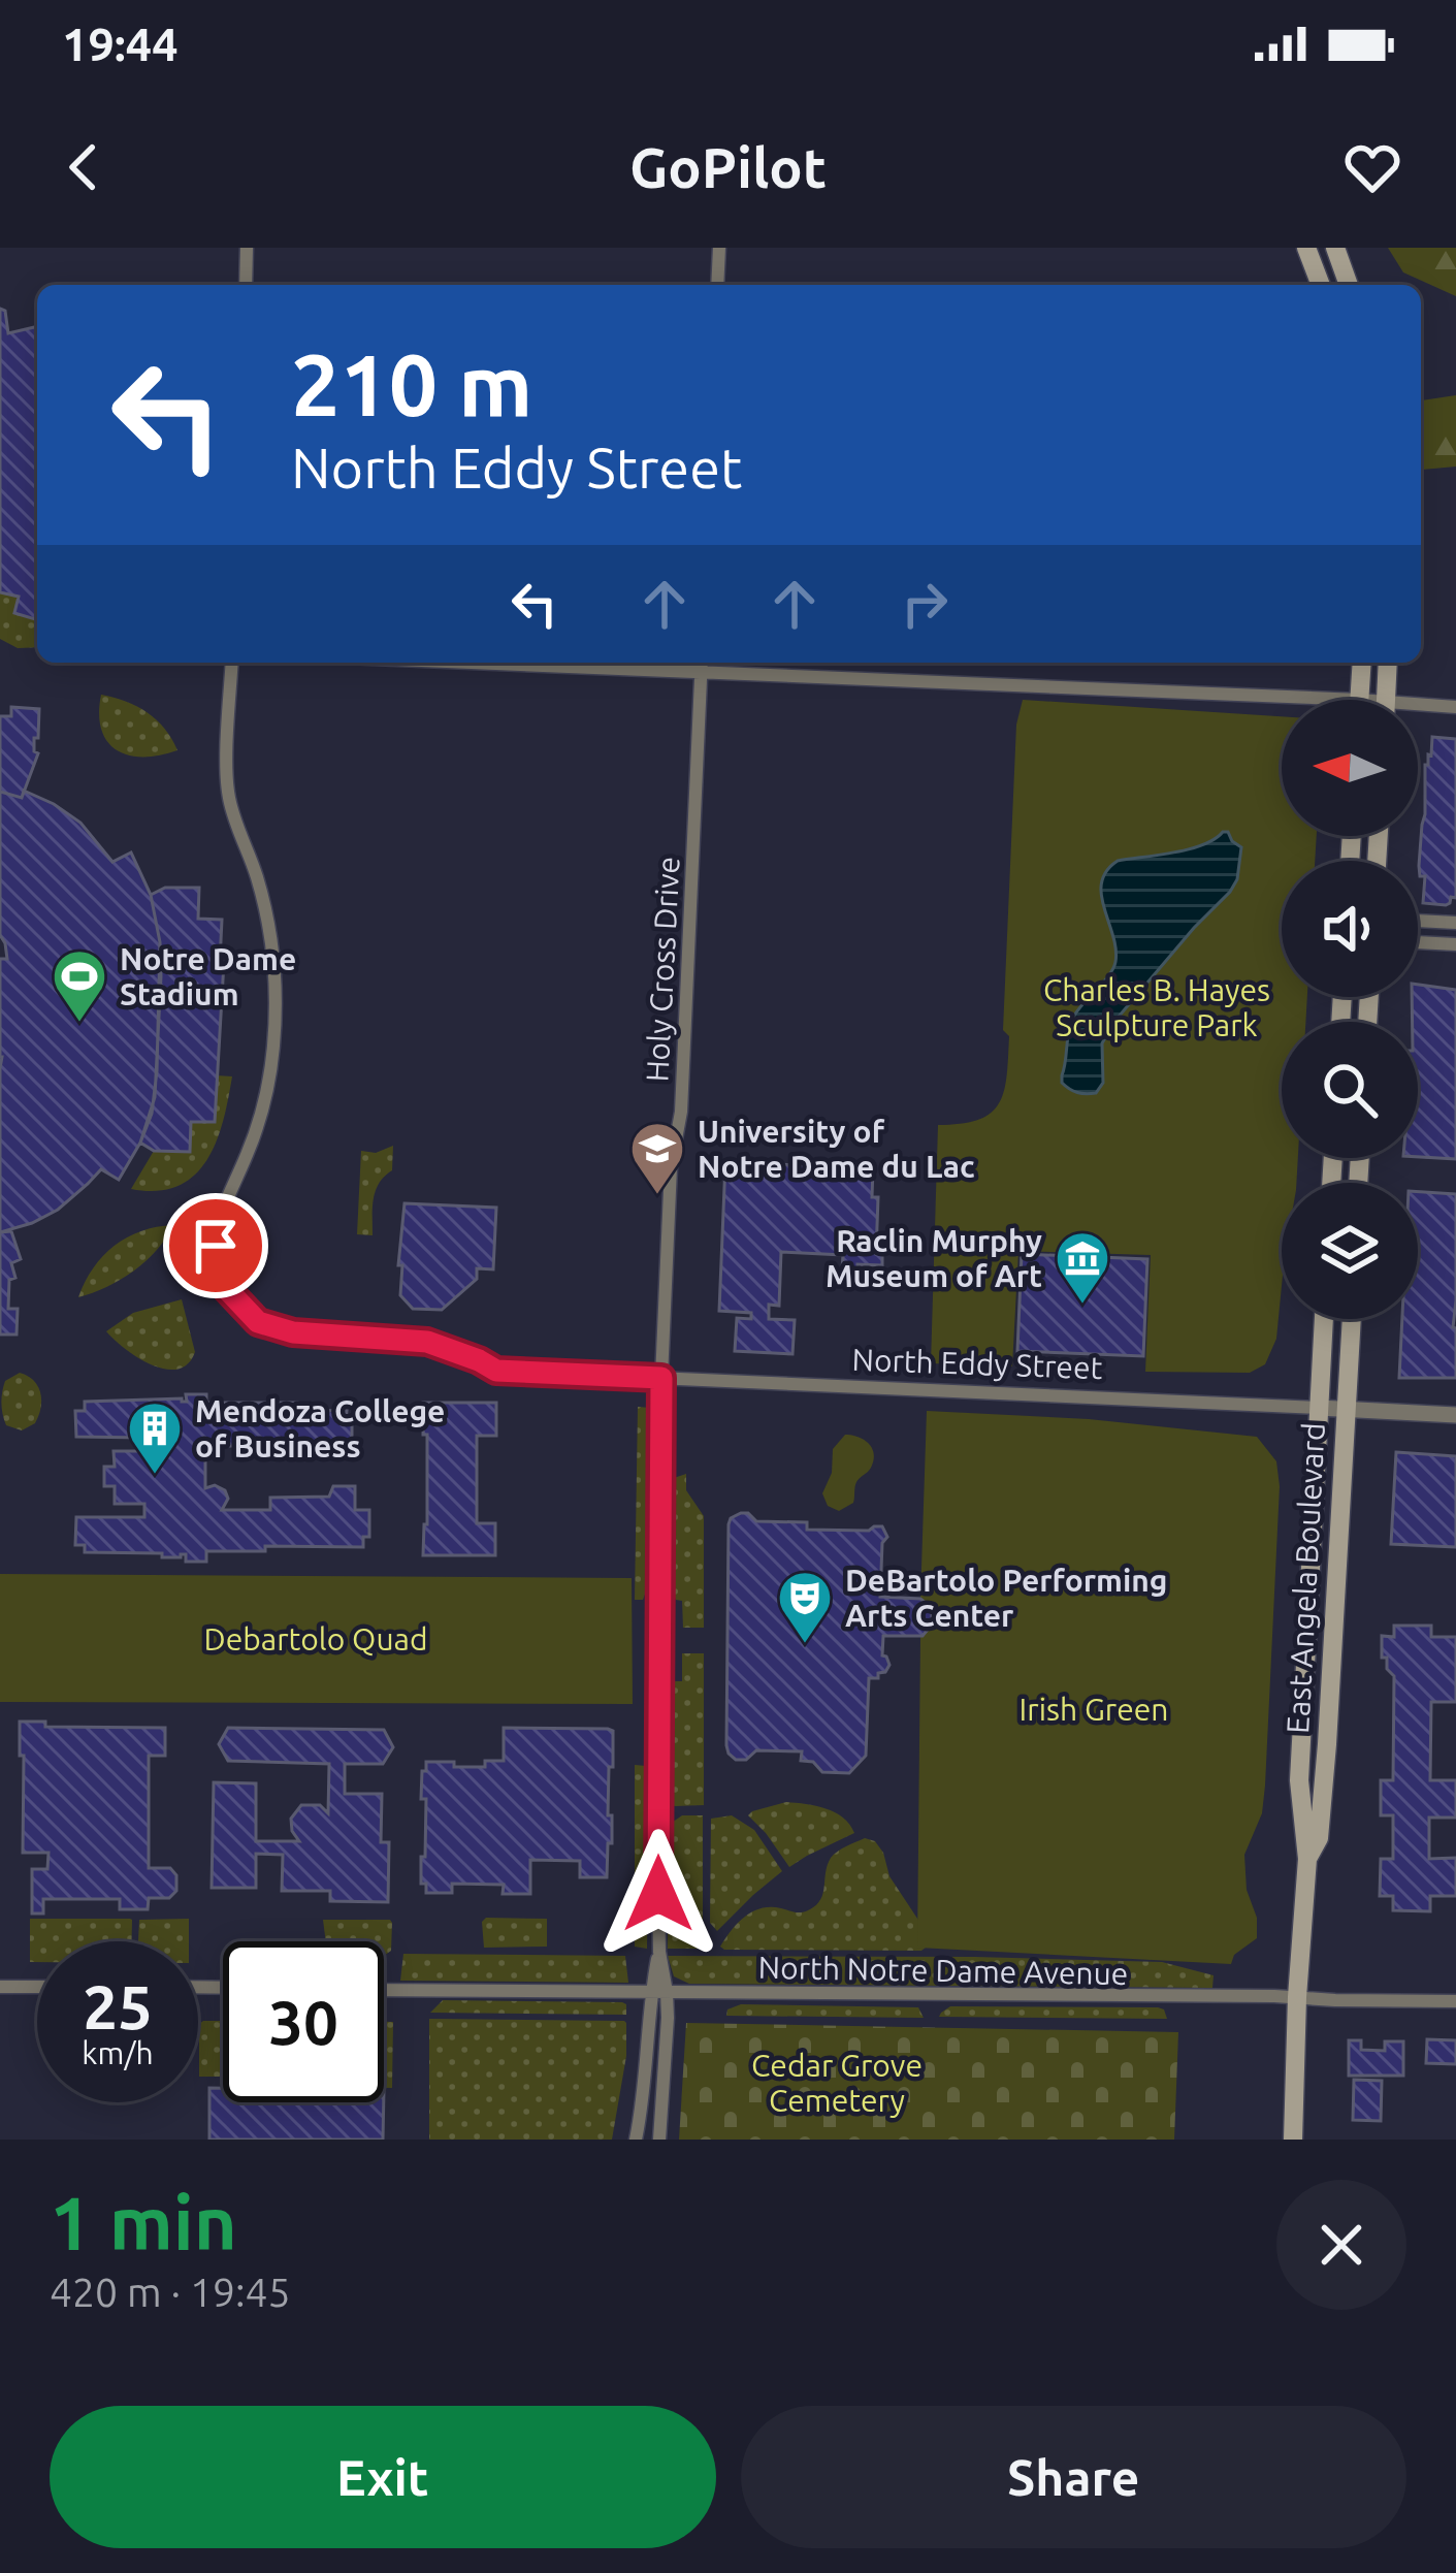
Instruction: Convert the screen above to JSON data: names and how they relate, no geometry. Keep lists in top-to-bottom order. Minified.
{"streets":{"main road":["East Angela Boulevard"],"street":["Holy Cross Drive","North Eddy Street","North Notre Dame Avenue"]},"crossings":[["Holy Cross Drive","North Eddy Street"],["Holy Cross Drive","North Notre Dame Avenue"],["North Eddy Street","East Angela Boulevard"],["East Angela Boulevard","North Notre Dame Avenue"]],"parks":["Charles B. Hayes Sculpture Park","Debartolo Quad","Irish Green","Cedar Grove Cemetery"],"places":{"sports":["Notre Dame Stadium"],"school or university":["University of Notre Dame du Lac"],"museum":["Raclin Murphy Museum of Art"],"building":["Mendoza College of Business"],"theatre":["DeBartolo Performing Arts Center"]},"north":"left","page":{"status":"19:44","header":"GoPilot","turn":["210 m","North Eddy Street"],"speed":"25 km/h","limit":"30","heading":["1 min","420 m · 19:45"],"buttons":["Exit","Share"]}}
